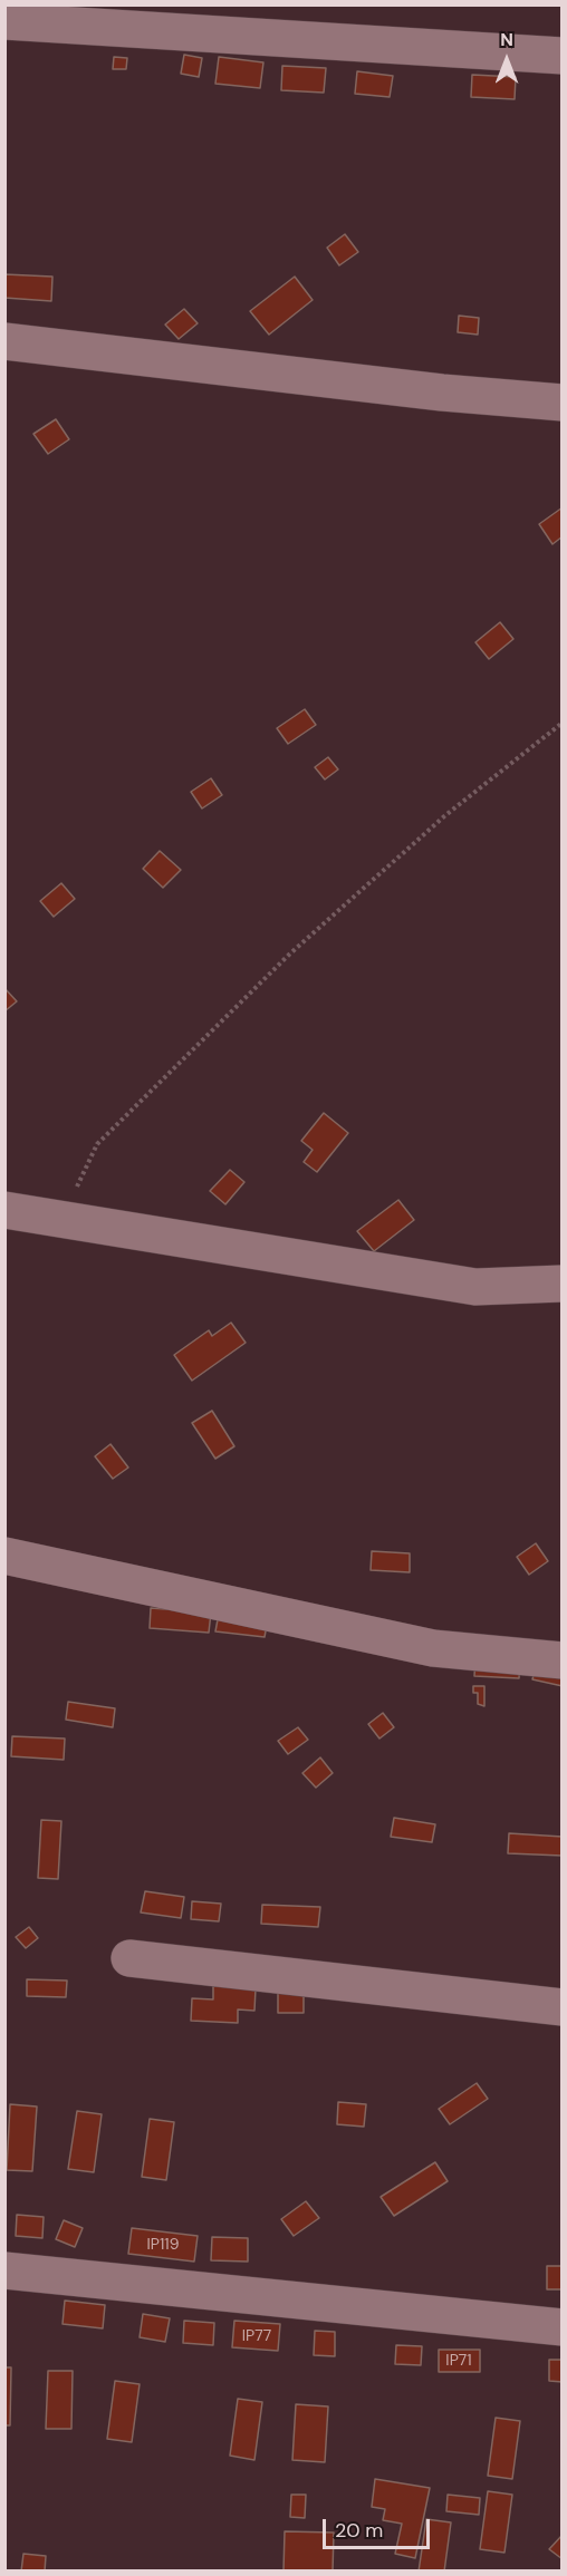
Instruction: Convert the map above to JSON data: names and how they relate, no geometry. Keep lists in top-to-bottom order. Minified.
{"house_numbers":["IP119","IP77","IP71"],"scale_bar":"20 m","north":"top"}
